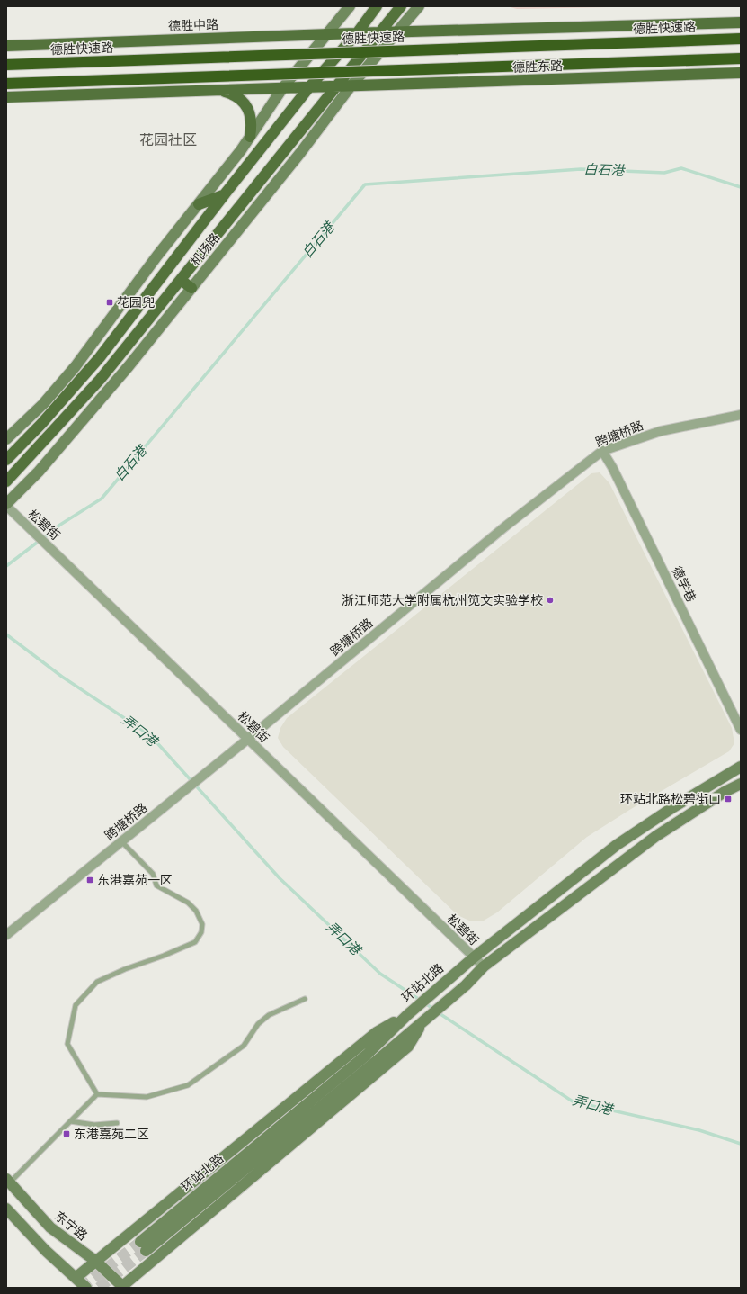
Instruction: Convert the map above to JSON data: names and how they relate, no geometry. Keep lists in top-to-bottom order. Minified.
{"streets":{"highway":["德胜快速路"],"main road":["德胜中路","德胜东路","机场路","环站北路","东宁路"],"street":["跨塘桥路","松碧街","德学巷"]},"crossings":[["德胜中路","机场路"],["德胜东路","机场路"],["机场路","松碧街"],["跨塘桥路","松碧街"],["跨塘桥路","德学巷"],["松碧街","环站北路"]],"districts":["花园社区"],"water":["白石港","弄口港"],"places":{"transit":["花园兜","环站北路松碧街口","东港嘉苑一区","东港嘉苑二区"],"other":["浙江师范大学附属杭州笕文实验学校"]}}
